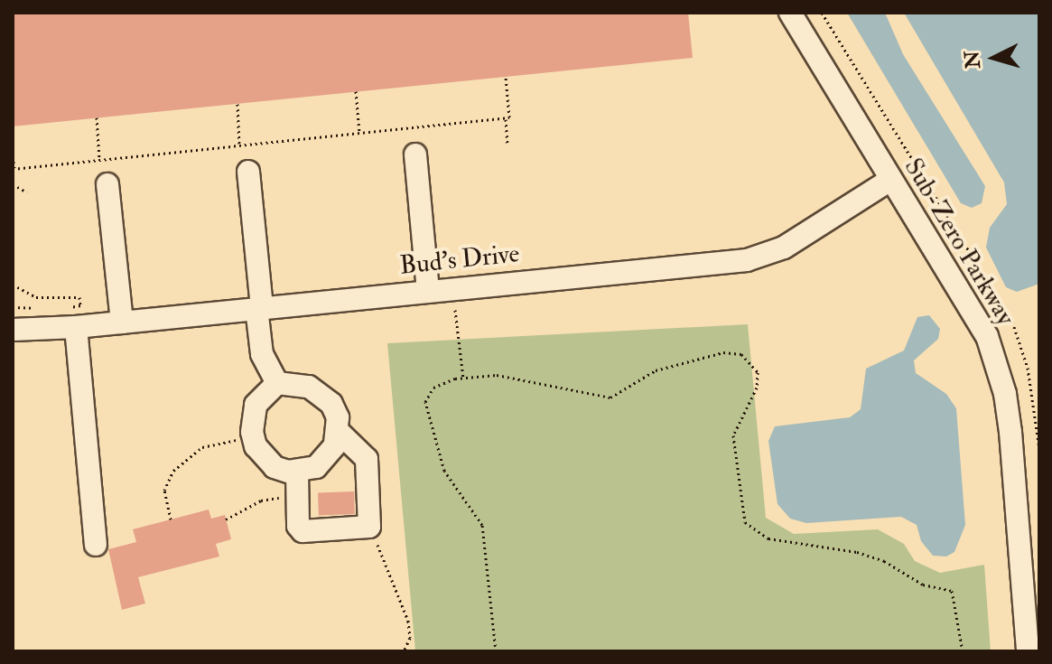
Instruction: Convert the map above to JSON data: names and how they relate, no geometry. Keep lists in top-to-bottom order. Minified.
{"streets":{"street":["Sub-Zero Parkway","Bud's Drive"]},"crossings":[["Sub-Zero Parkway","Bud's Drive"]],"north":"left"}
